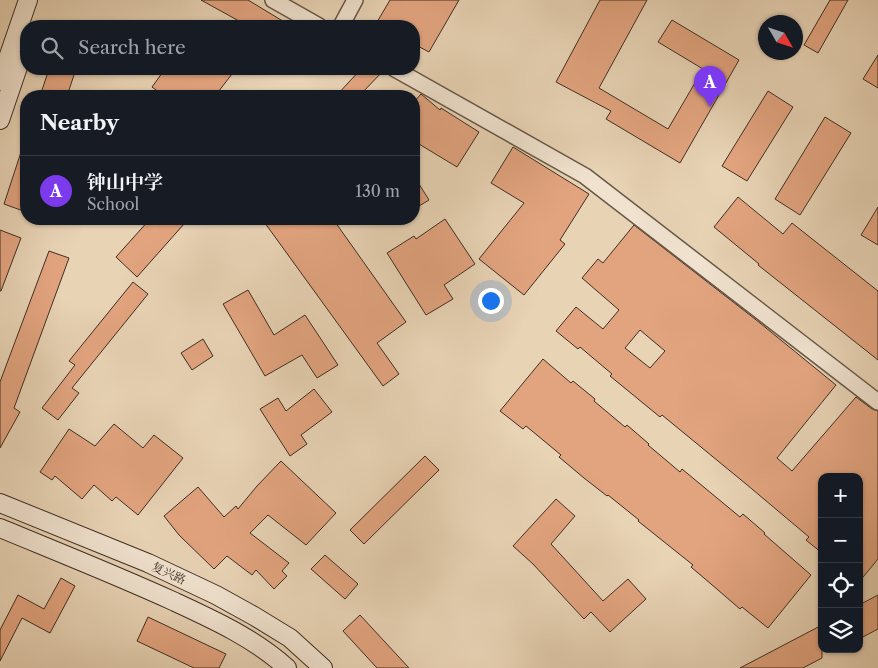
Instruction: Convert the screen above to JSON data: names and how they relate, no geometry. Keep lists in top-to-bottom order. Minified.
{"streets":{"main road":["复兴路"]},"north":"bottom right","page":{"search":"Search here","pins":"A","heading":"Nearby","list":[{"mark":"A","name":"钟山中学","note":"School","value":"130 m"}],"map_buttons":["+","−"]}}
